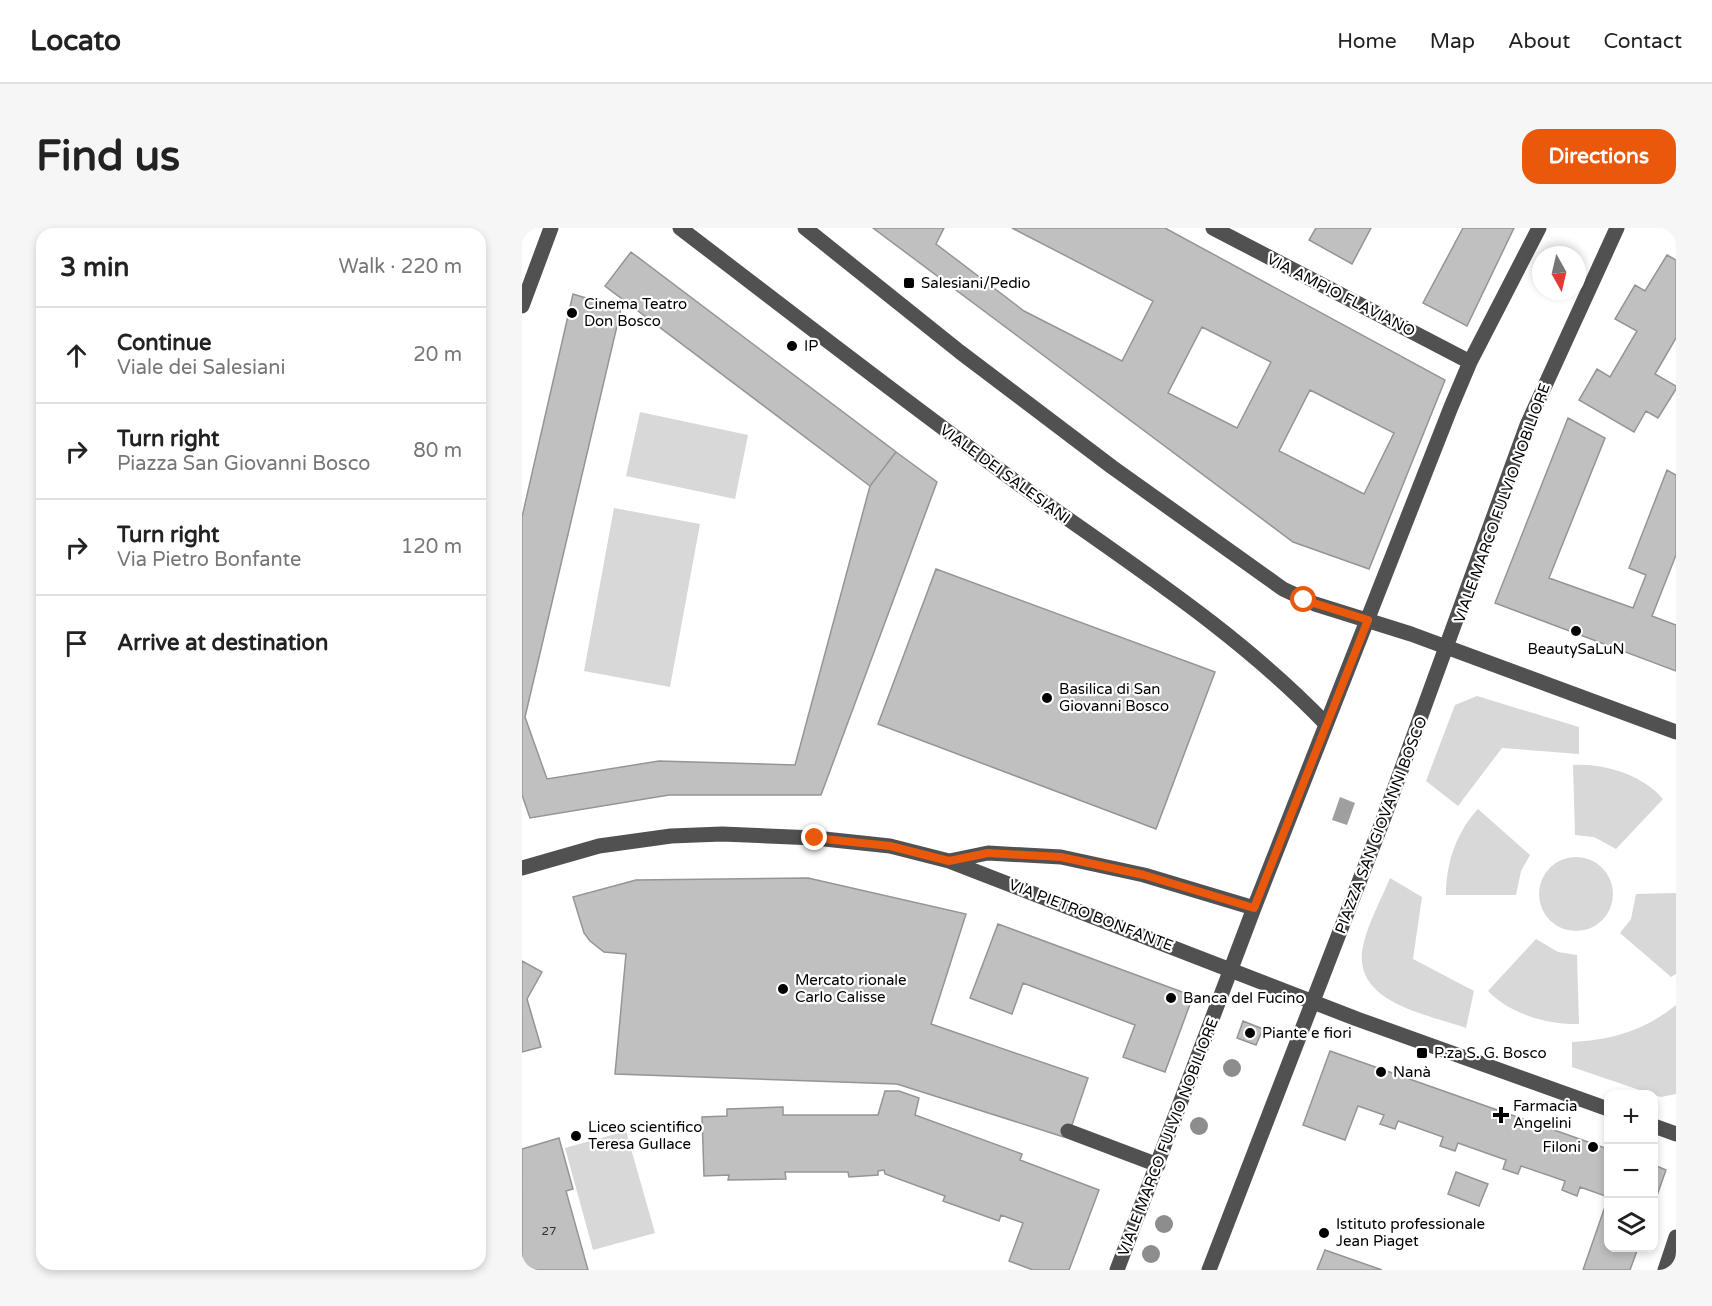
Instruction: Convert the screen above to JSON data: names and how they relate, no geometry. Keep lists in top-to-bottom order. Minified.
{"streets":{"street":["VIA AMPIO FLAVIANO","VIALE DEI SALESIANI","VIALE MARCO FULVIO NOBILIORE","PIAZZA SAN GIOVANNI BOSCO","VIA PIETRO BONFANTE"]},"crossings":[["VIALE MARCO FULVIO NOBILIORE","PIAZZA SAN GIOVANNI BOSCO"],["VIALE MARCO FULVIO NOBILIORE","VIA PIETRO BONFANTE"]],"places":{"transit":["Salesiani/Pedio","P.za S. G. Bosco"],"other":["Cinema Teatro Don Bosco","IP","BeautySaLuN","Basilica di San Giovanni Bosco","Mercato rionale Carlo Calisse","Banca del Fucino","Piante e fiori","Nanà","Liceo scientifico Teresa Gullace","Filoni","Istituto professionale Jean Piaget"],"health":["Farmacia Angelini"]},"house_numbers":["27"],"north":"bottom","page":{"header":"Locato","nav":["Home","Map","About","Contact"],"buttons":"Directions","title":"Find us","heading":["3 min","Walk · 220 m"],"list":[["Continue","Viale dei Salesiani","20 m"],["Turn right","Piazza San Giovanni Bosco","80 m"],["Turn right","Via Pietro Bonfante","120 m"],"Arrive at destination"],"map_buttons":["+","−"]}}
